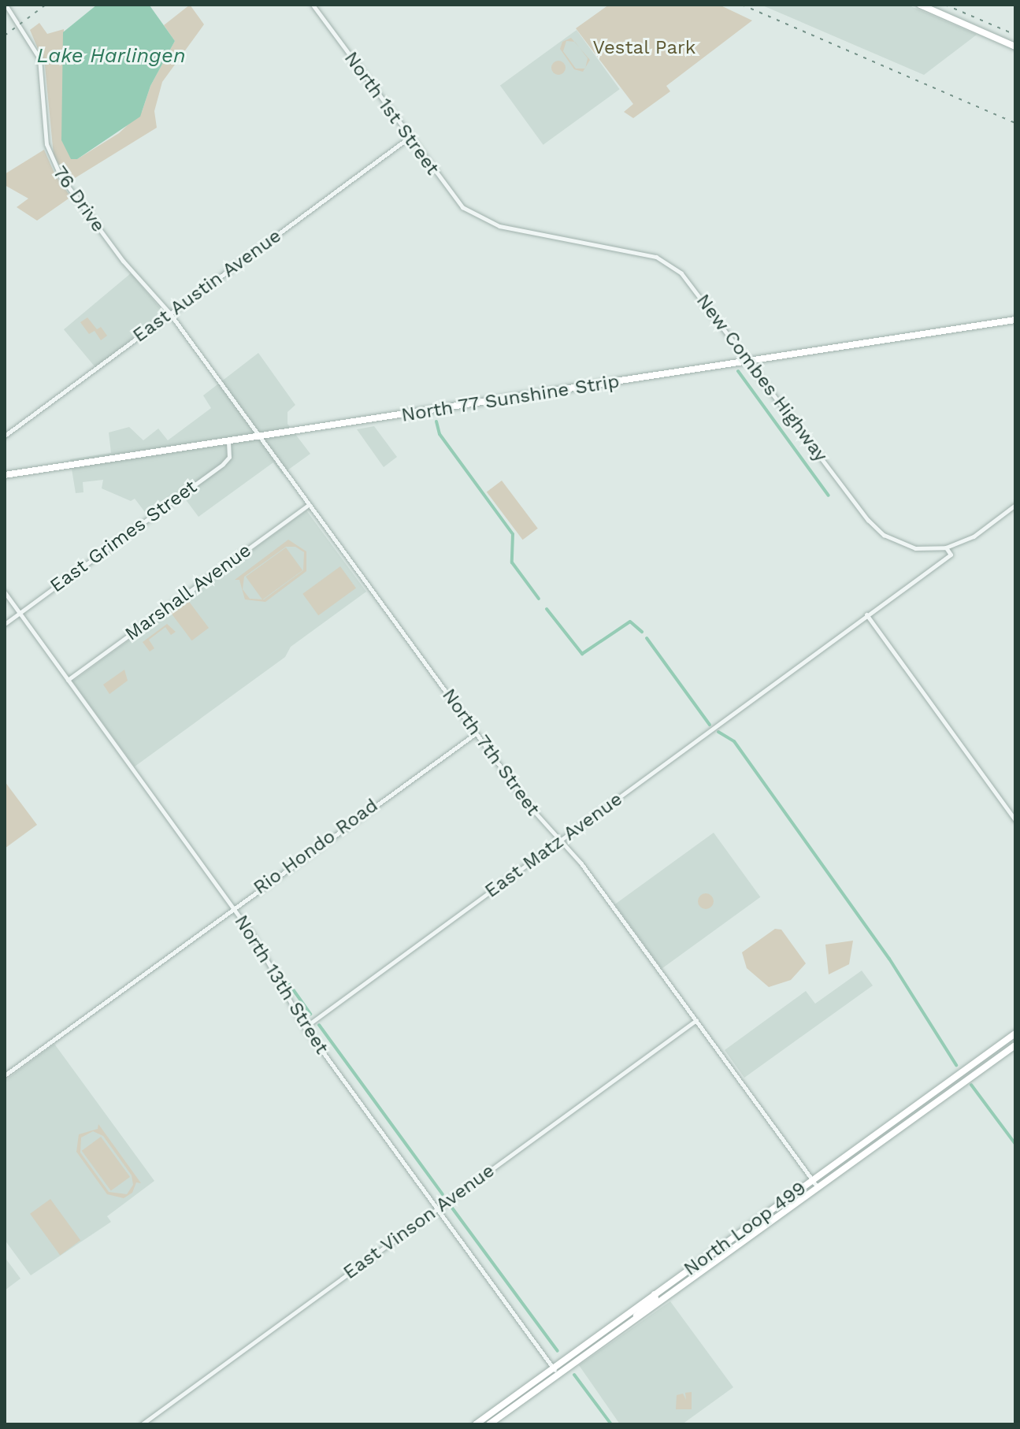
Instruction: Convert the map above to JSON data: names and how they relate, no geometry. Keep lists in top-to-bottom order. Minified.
{"streets":{"main road":["North 77 Sunshine Strip","North Loop 499"],"street":["North 1st Street","76 Drive","East Austin Avenue","New Combes Highway","East Grimes Street","Marshall Avenue","North 7th Street","East Matz Avenue","Rio Hondo Road","North 13th Street","East Vinson Avenue"]},"crossings":[["North 1st Street","East Austin Avenue"],["North 1st Street","New Combes Highway"],["76 Drive","East Austin Avenue"],["76 Drive","North 7th Street"],["East Austin Avenue","North 7th Street"],["New Combes Highway","North 77 Sunshine Strip"],["New Combes Highway","East Matz Avenue"],["North 77 Sunshine Strip","East Grimes Street"],["North 77 Sunshine Strip","North 7th Street"],["East Grimes Street","North 13th Street"],["Marshall Avenue","North 7th Street"],["Marshall Avenue","North 13th Street"],["North 7th Street","East Matz Avenue"],["North 7th Street","Rio Hondo Road"],["North 7th Street","East Vinson Avenue"],["North 7th Street","North Loop 499"],["East Matz Avenue","North 13th Street"],["Rio Hondo Road","North 13th Street"],["North 13th Street","East Vinson Avenue"],["North 13th Street","North Loop 499"]],"water":["Lake Harlingen"],"parks":["Vestal Park"]}
